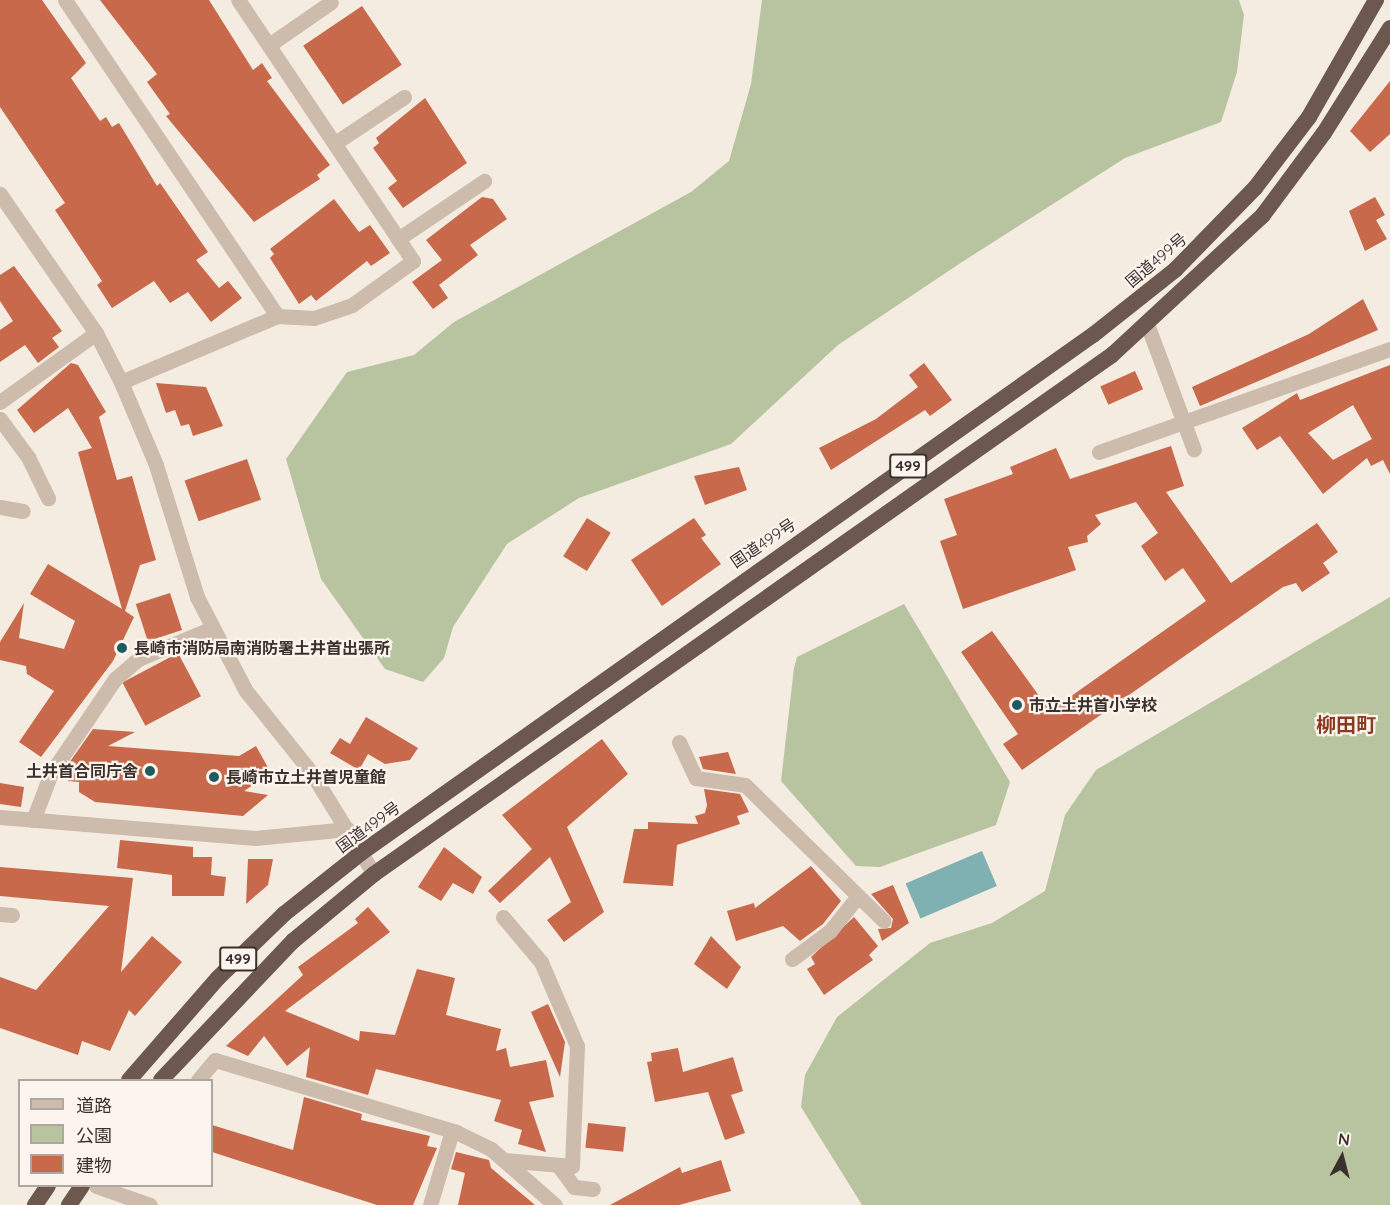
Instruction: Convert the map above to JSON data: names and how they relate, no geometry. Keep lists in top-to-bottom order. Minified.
{"streets":{"highway":["国道499号","499"]},"districts":["柳田町"],"places":["長崎市消防局南消防署土井首出張所","市立土井首小学校","土井首合同庁舎","長崎市立土井首児童館"],"legend":["道路","公園","建物"],"north":"top"}
